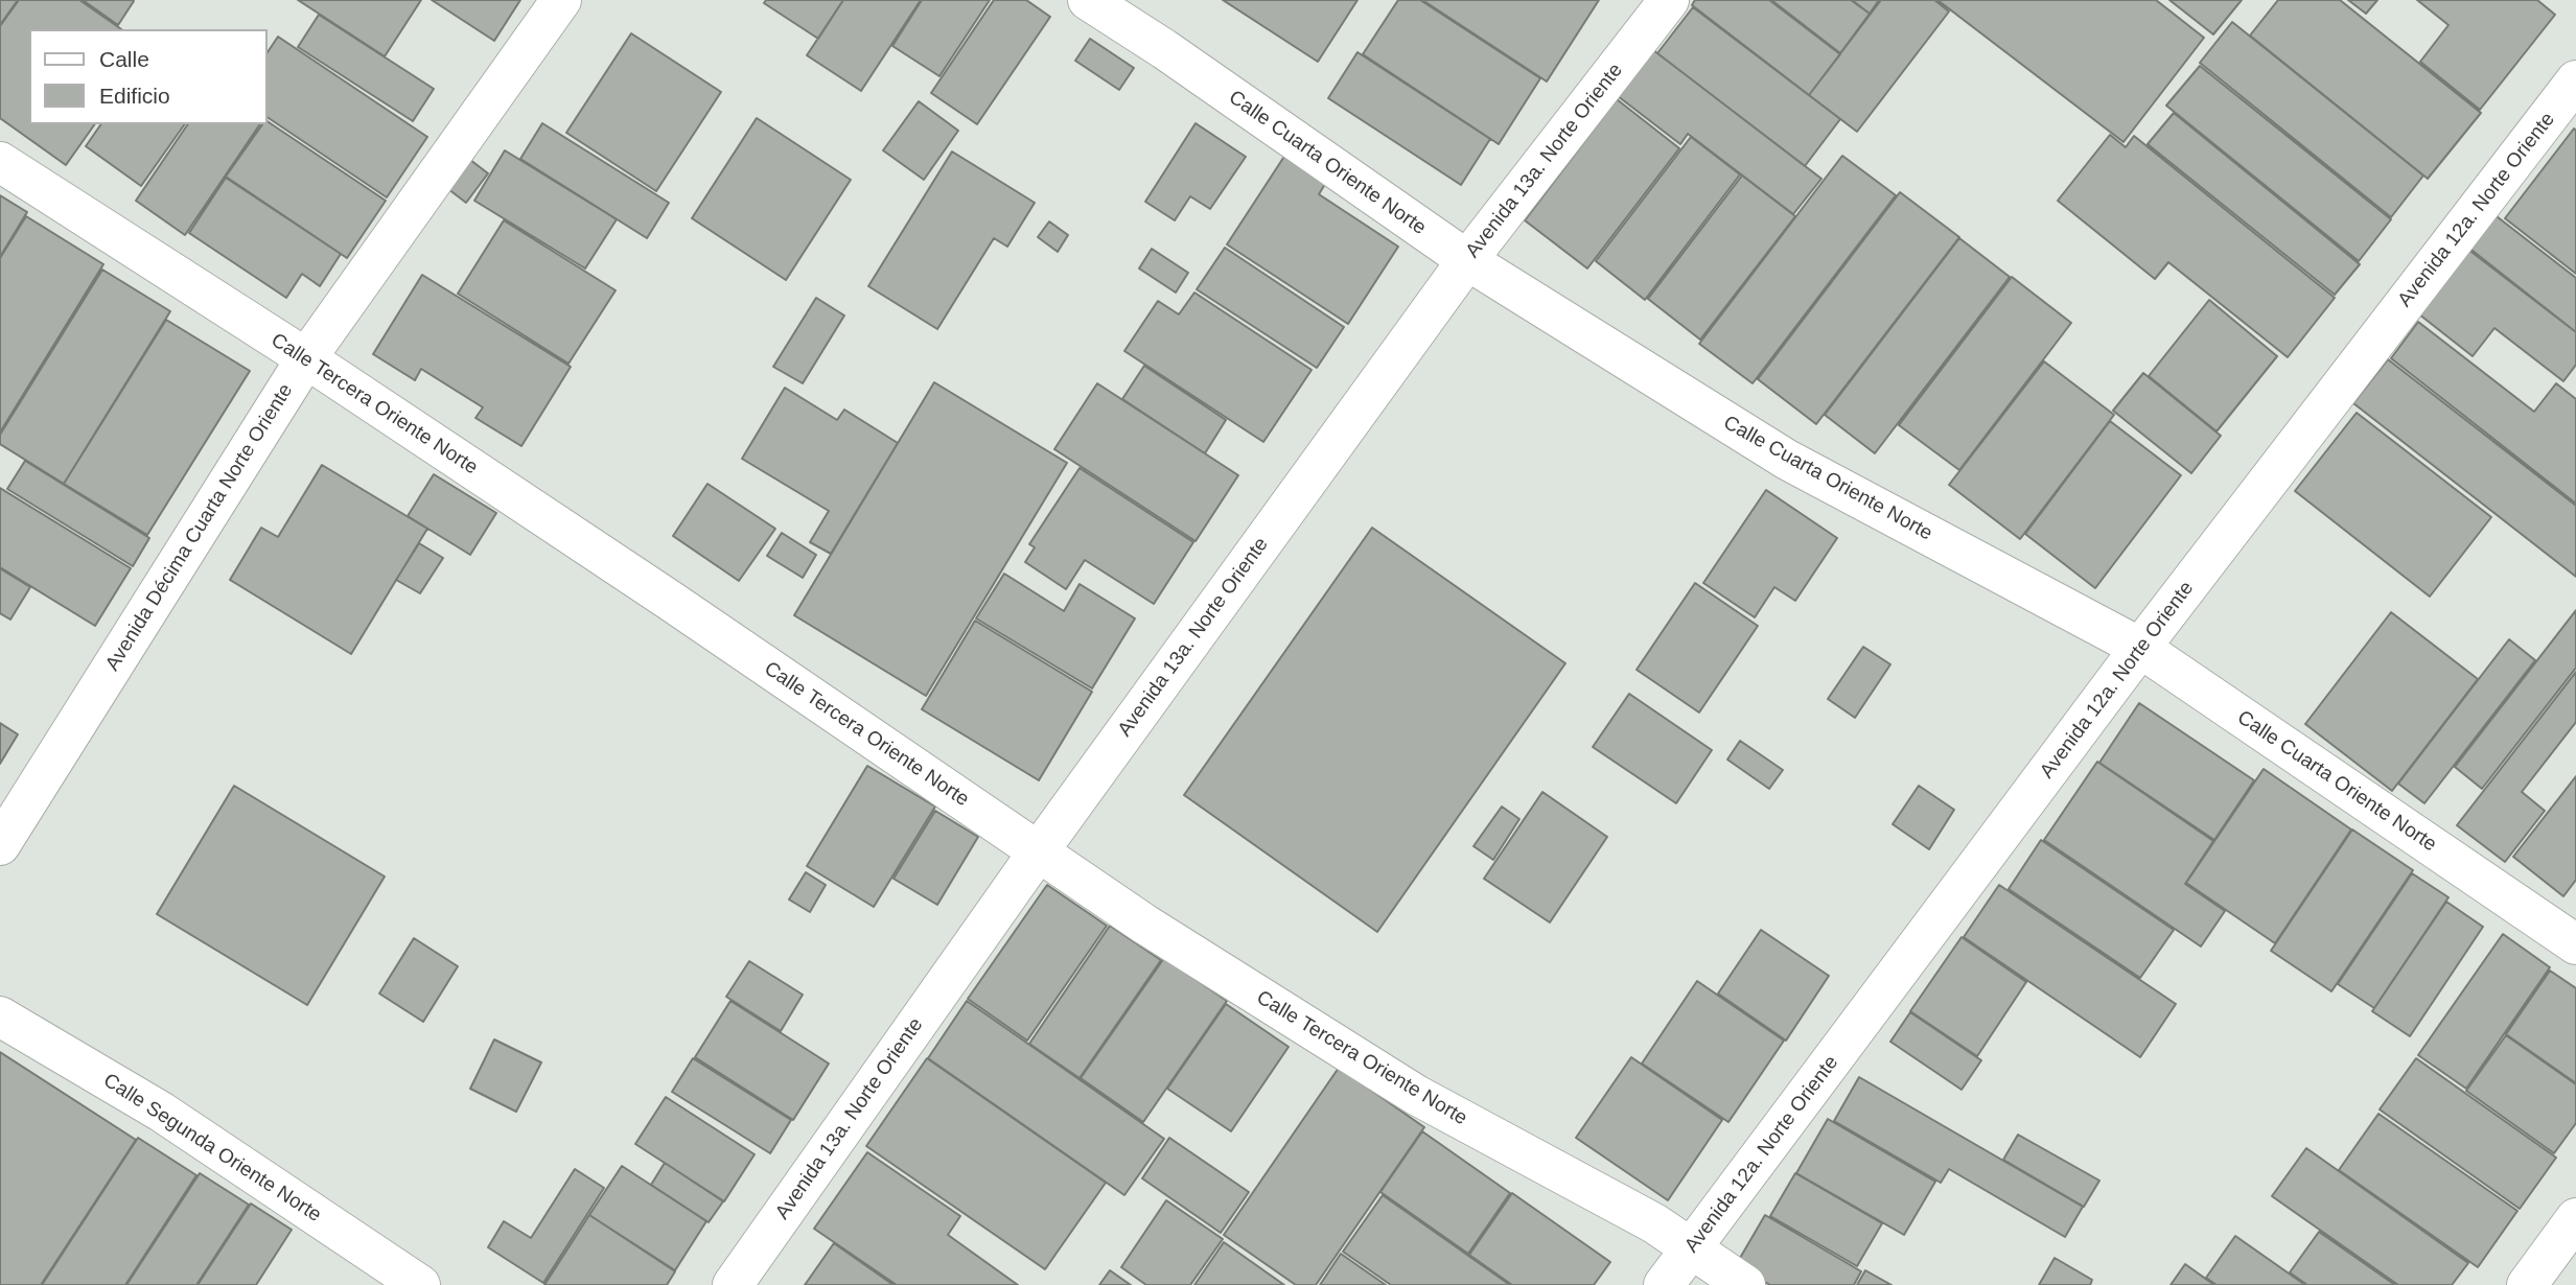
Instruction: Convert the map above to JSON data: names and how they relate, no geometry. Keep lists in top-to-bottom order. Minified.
{"streets":{"street":["Avenida 13a. Norte Oriente","Calle Cuarta Oriente Norte","Avenida 12a. Norte Oriente","Calle Tercera Oriente Norte","Avenida Décima Cuarta Norte Oriente","Calle Segunda Oriente Norte"]},"crossings":[["Avenida 13a. Norte Oriente","Calle Cuarta Oriente Norte"],["Avenida 13a. Norte Oriente","Calle Tercera Oriente Norte"],["Calle Cuarta Oriente Norte","Avenida 12a. Norte Oriente"],["Avenida 12a. Norte Oriente","Calle Tercera Oriente Norte"],["Calle Tercera Oriente Norte","Avenida Décima Cuarta Norte Oriente"]],"legend":["Calle","Edificio"]}
